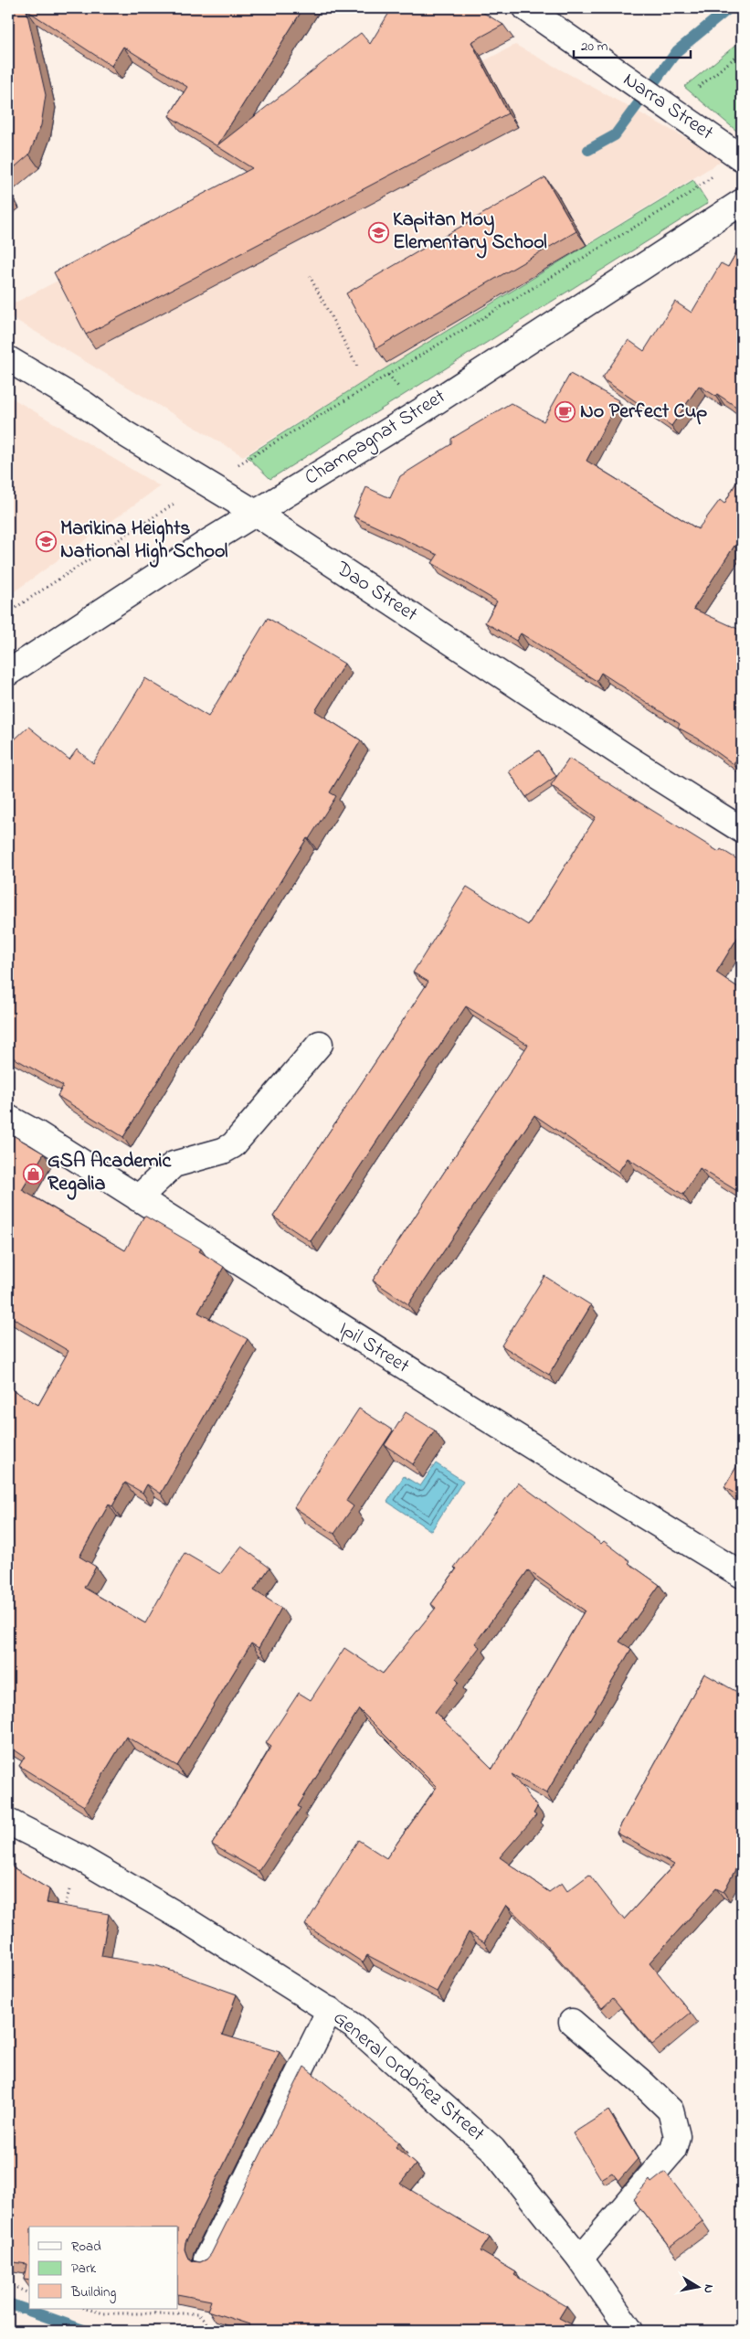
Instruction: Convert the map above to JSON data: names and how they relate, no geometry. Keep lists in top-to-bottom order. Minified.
{"streets":{"street":["Narra Street","Champagnat Street","Dao Street","Ipil Street","General Ordoñez Street"]},"crossings":[["Champagnat Street","Dao Street"]],"places":{"school or university":["Kapitan Moy Elementary School","Marikina Heights National High School"],"cafe":["No Perfect Cup"],"shop":["GSA Academic Regalia"]},"legend":["Road","Park","Building"],"scale_bar":"20 m","north":"right"}
